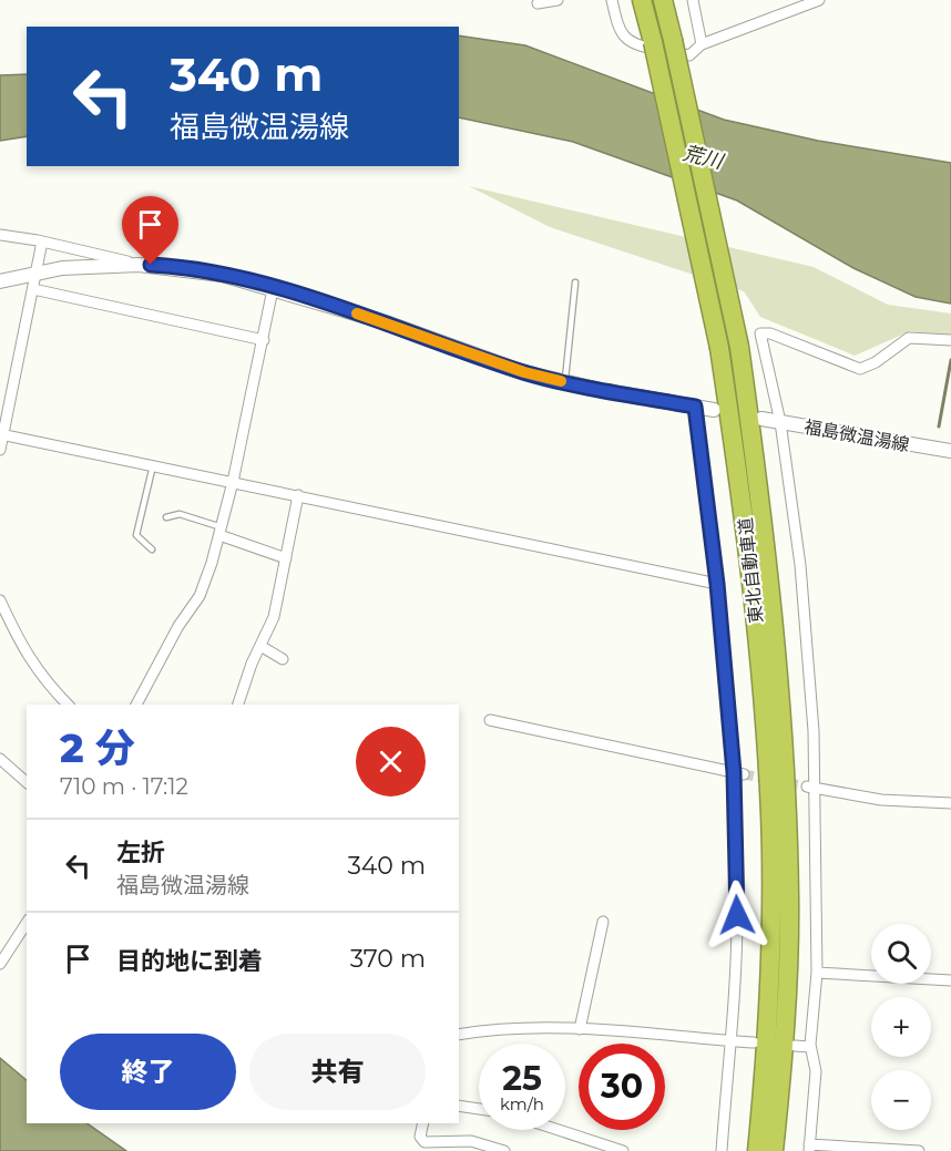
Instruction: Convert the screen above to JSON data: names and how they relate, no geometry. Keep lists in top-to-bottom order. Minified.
{"streets":{"highway":["東北自動車道"],"main road":["福島微温湯線"]},"water":["荒川"],"page":{"turn":["340 m","福島微温湯線"],"heading":["2 分","710 m · 17:12"],"list":[{"name":"左折","note":"福島微温湯線","value":"340 m"},{"name":"目的地に到着","value":"370 m"}],"map_buttons":["+","−"],"buttons":["終了","共有"],"speed":"25 km/h","limit":"30"}}
